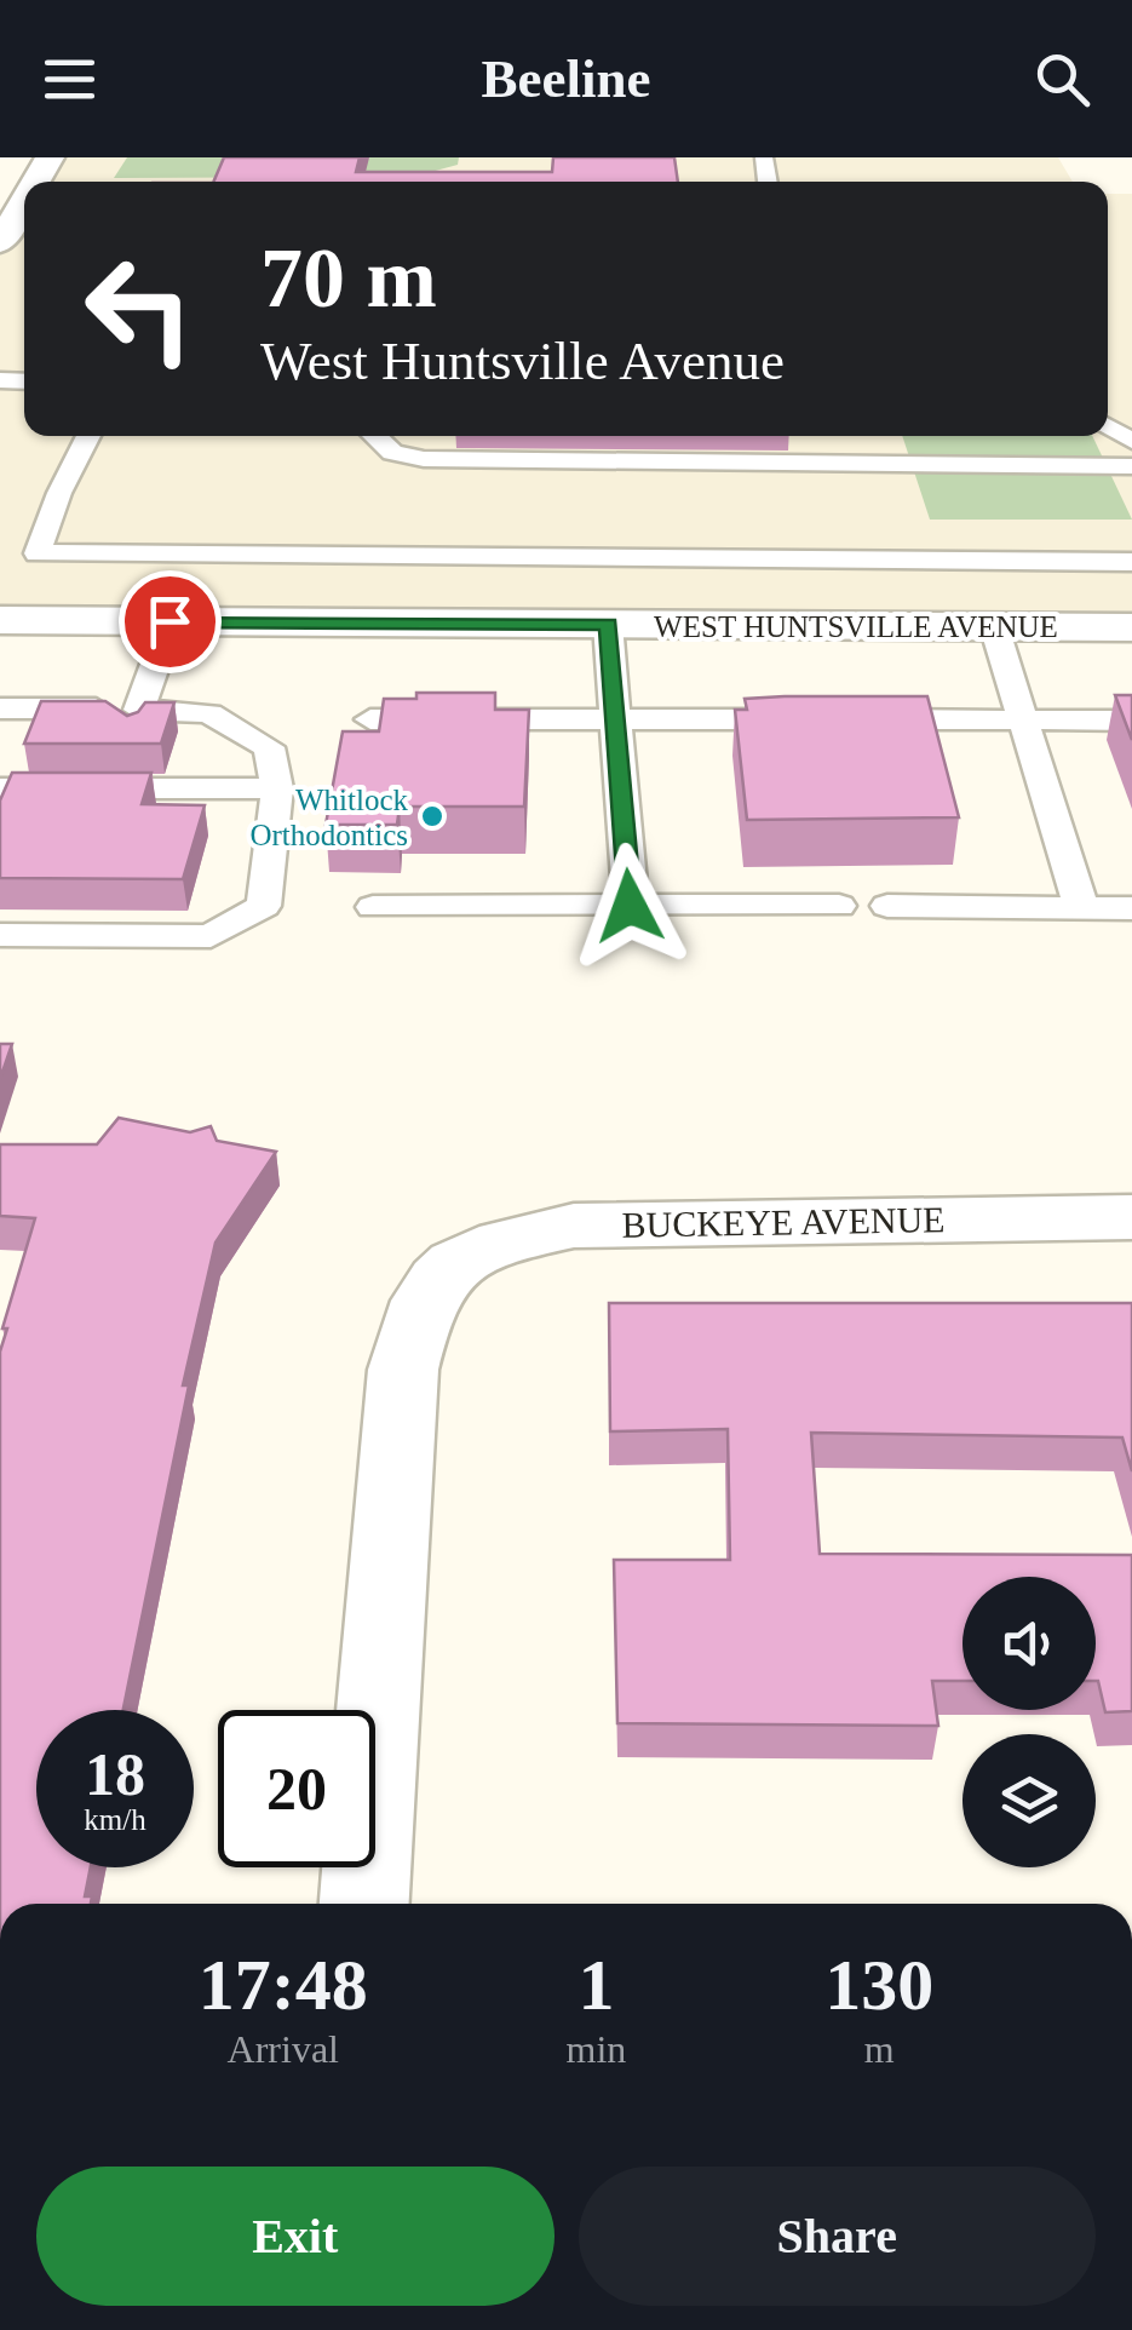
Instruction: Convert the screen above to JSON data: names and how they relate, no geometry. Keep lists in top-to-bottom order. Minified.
{"streets":{"street":["WEST HUNTSVILLE AVENUE","BUCKEYE AVENUE"]},"places":["Whitlock Orthodontics"],"page":{"header":"Beeline","turn":["70 m","West Huntsville Avenue"],"speed":"18 km/h","limit":"20","eta":["17:48","Arrival","1","min","130","m"],"buttons":["Exit","Share"]}}
